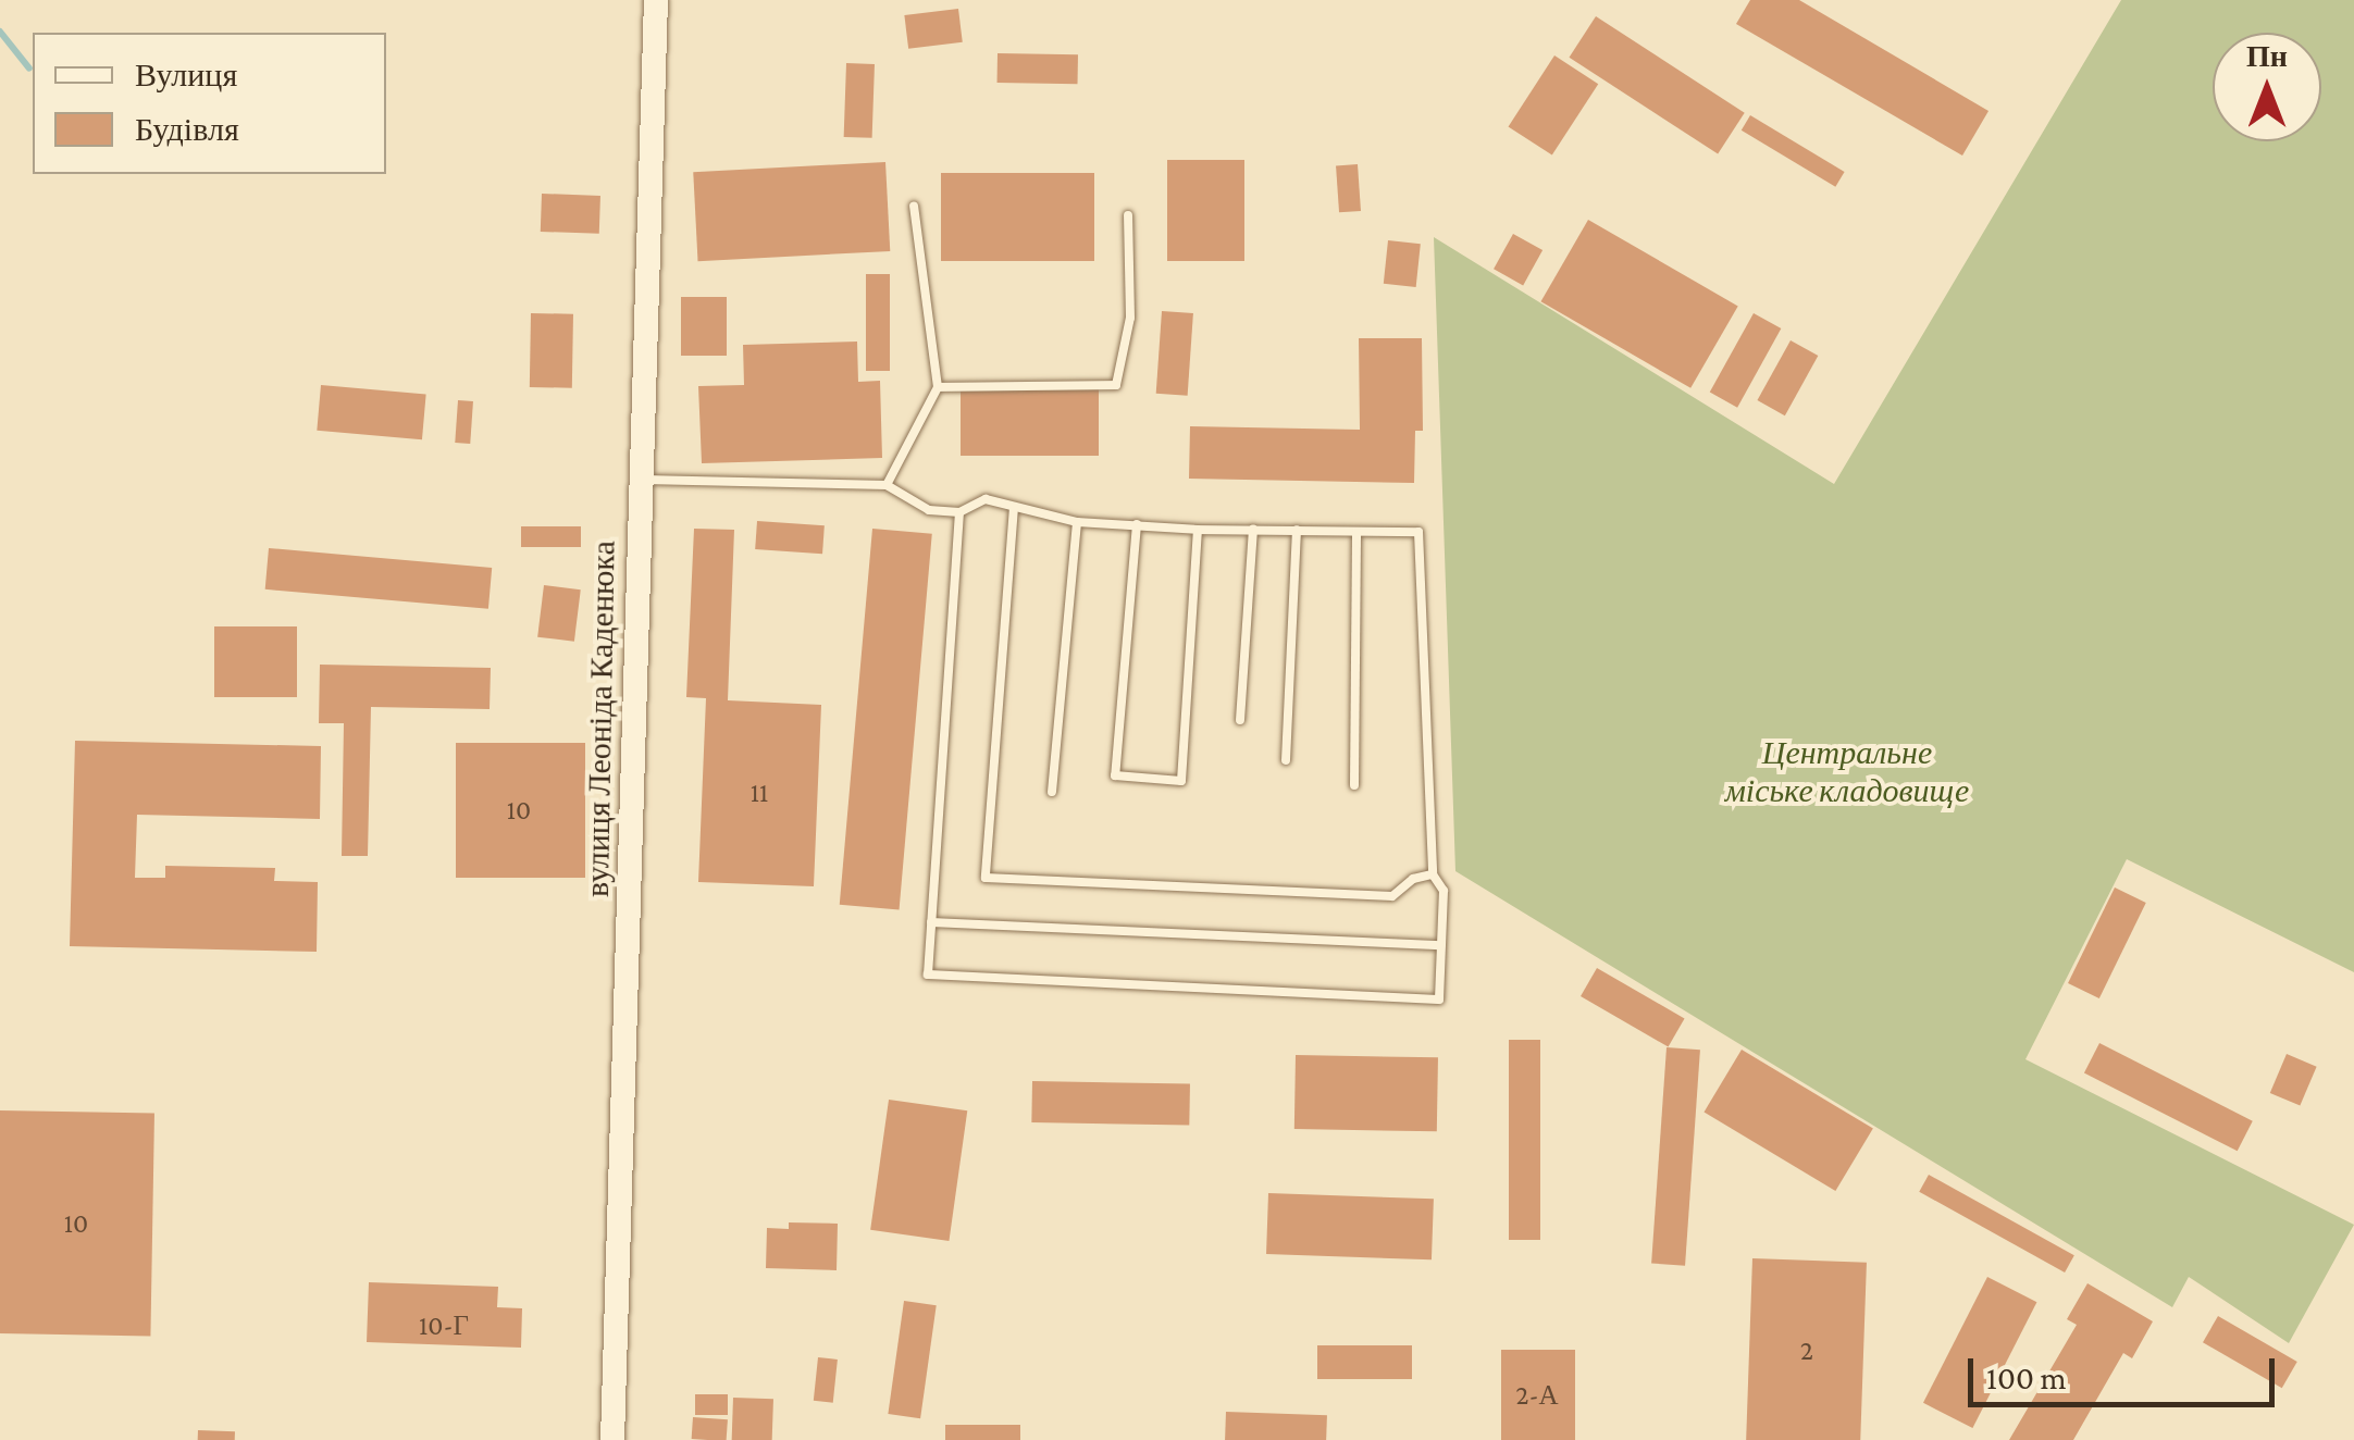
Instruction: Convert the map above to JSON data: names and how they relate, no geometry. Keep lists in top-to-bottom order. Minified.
{"streets":{"street":["вулиця Леоніда Каденюка"]},"parks":["Центральне міське кладовище"],"house_numbers":["11","10","10","10-Г","2","2-А"],"legend":["Вулиця","Будівля"],"scale_bar":"100 m","north":"top"}
